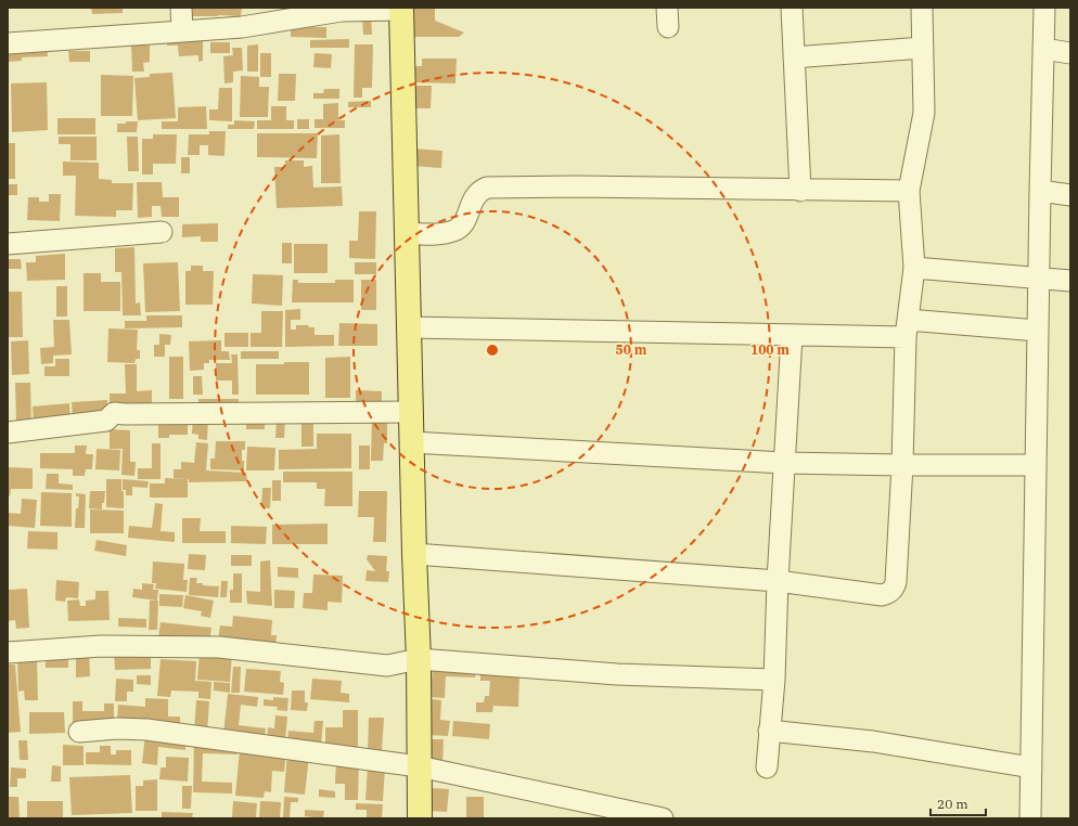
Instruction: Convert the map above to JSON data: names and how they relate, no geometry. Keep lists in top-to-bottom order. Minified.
{"scale_bar":"20 m","rings":["50 m","100 m"]}
